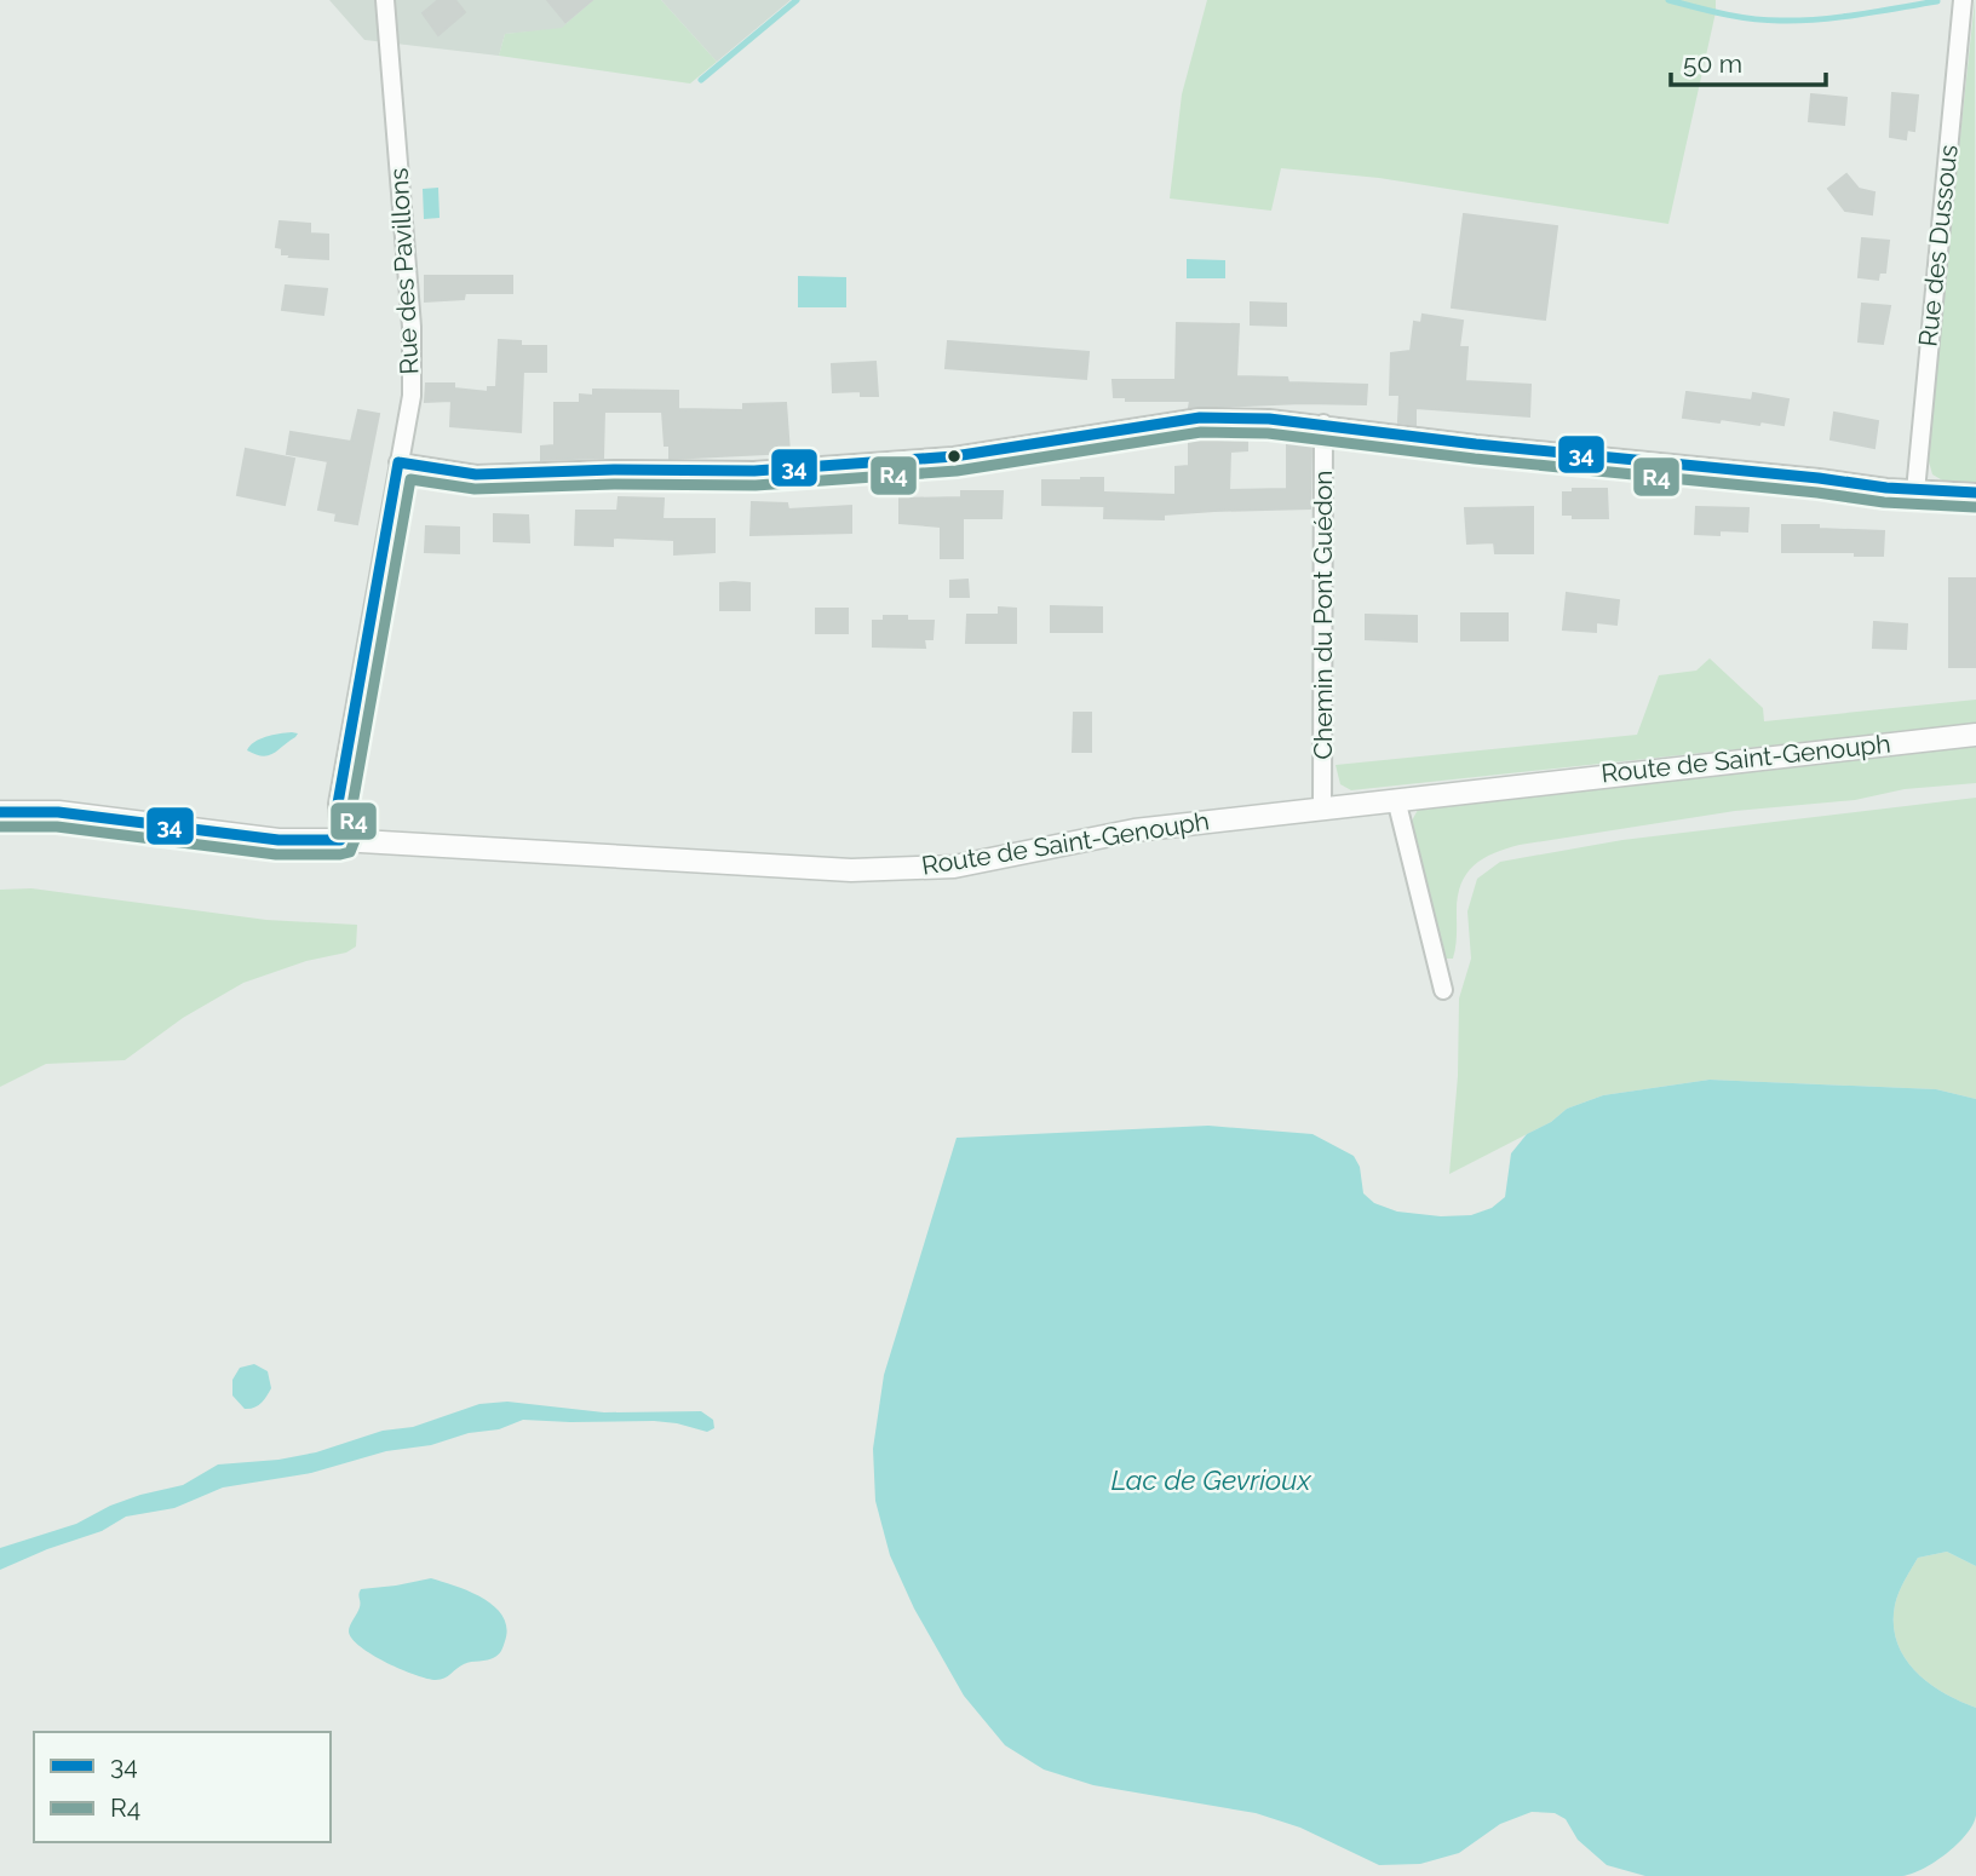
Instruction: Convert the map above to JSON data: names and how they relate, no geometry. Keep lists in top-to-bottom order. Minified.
{"streets":{"street":["Rue des Dussous","Rue des Pavillons","Chemin du Pont Guédon","Route de Saint-Genouph"]},"crossings":[["Rue des Pavillons","Route de Saint-Genouph"],["Chemin du Pont Guédon","Route de Saint-Genouph"]],"water":["Lac de Gevrioux"],"lines":["transit line 34","transit line R4"],"legend":["34","R4"],"scale_bar":"50 m"}
